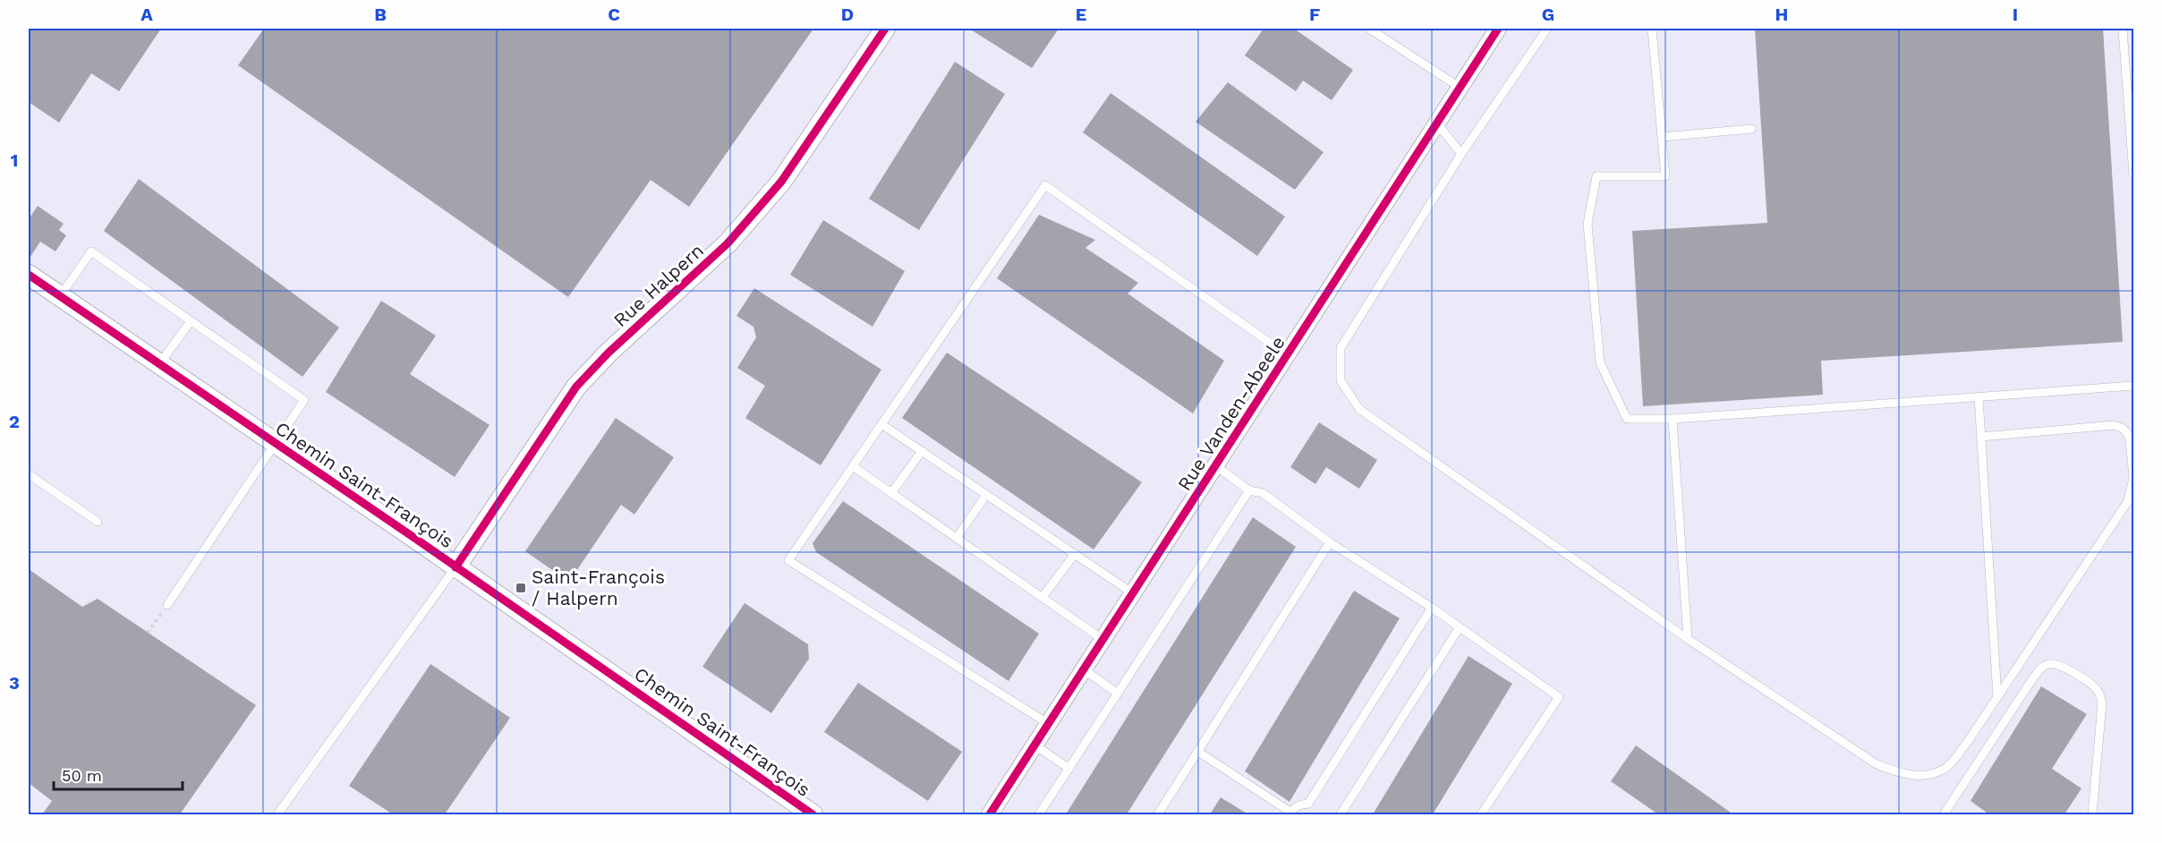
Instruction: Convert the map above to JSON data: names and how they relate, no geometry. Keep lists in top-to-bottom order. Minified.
{"streets":{"street":["Rue Halpern","Rue Vanden-Abeele","Chemin Saint-François"]},"crossings":[["Rue Halpern","Chemin Saint-François"]],"places":{"transit":["Saint-François / Halpern"]},"scale_bar":"50 m","grid":{"columns":["A","B","C","D","E","F","G","H","I"],"rows":["1","2","3"]}}
